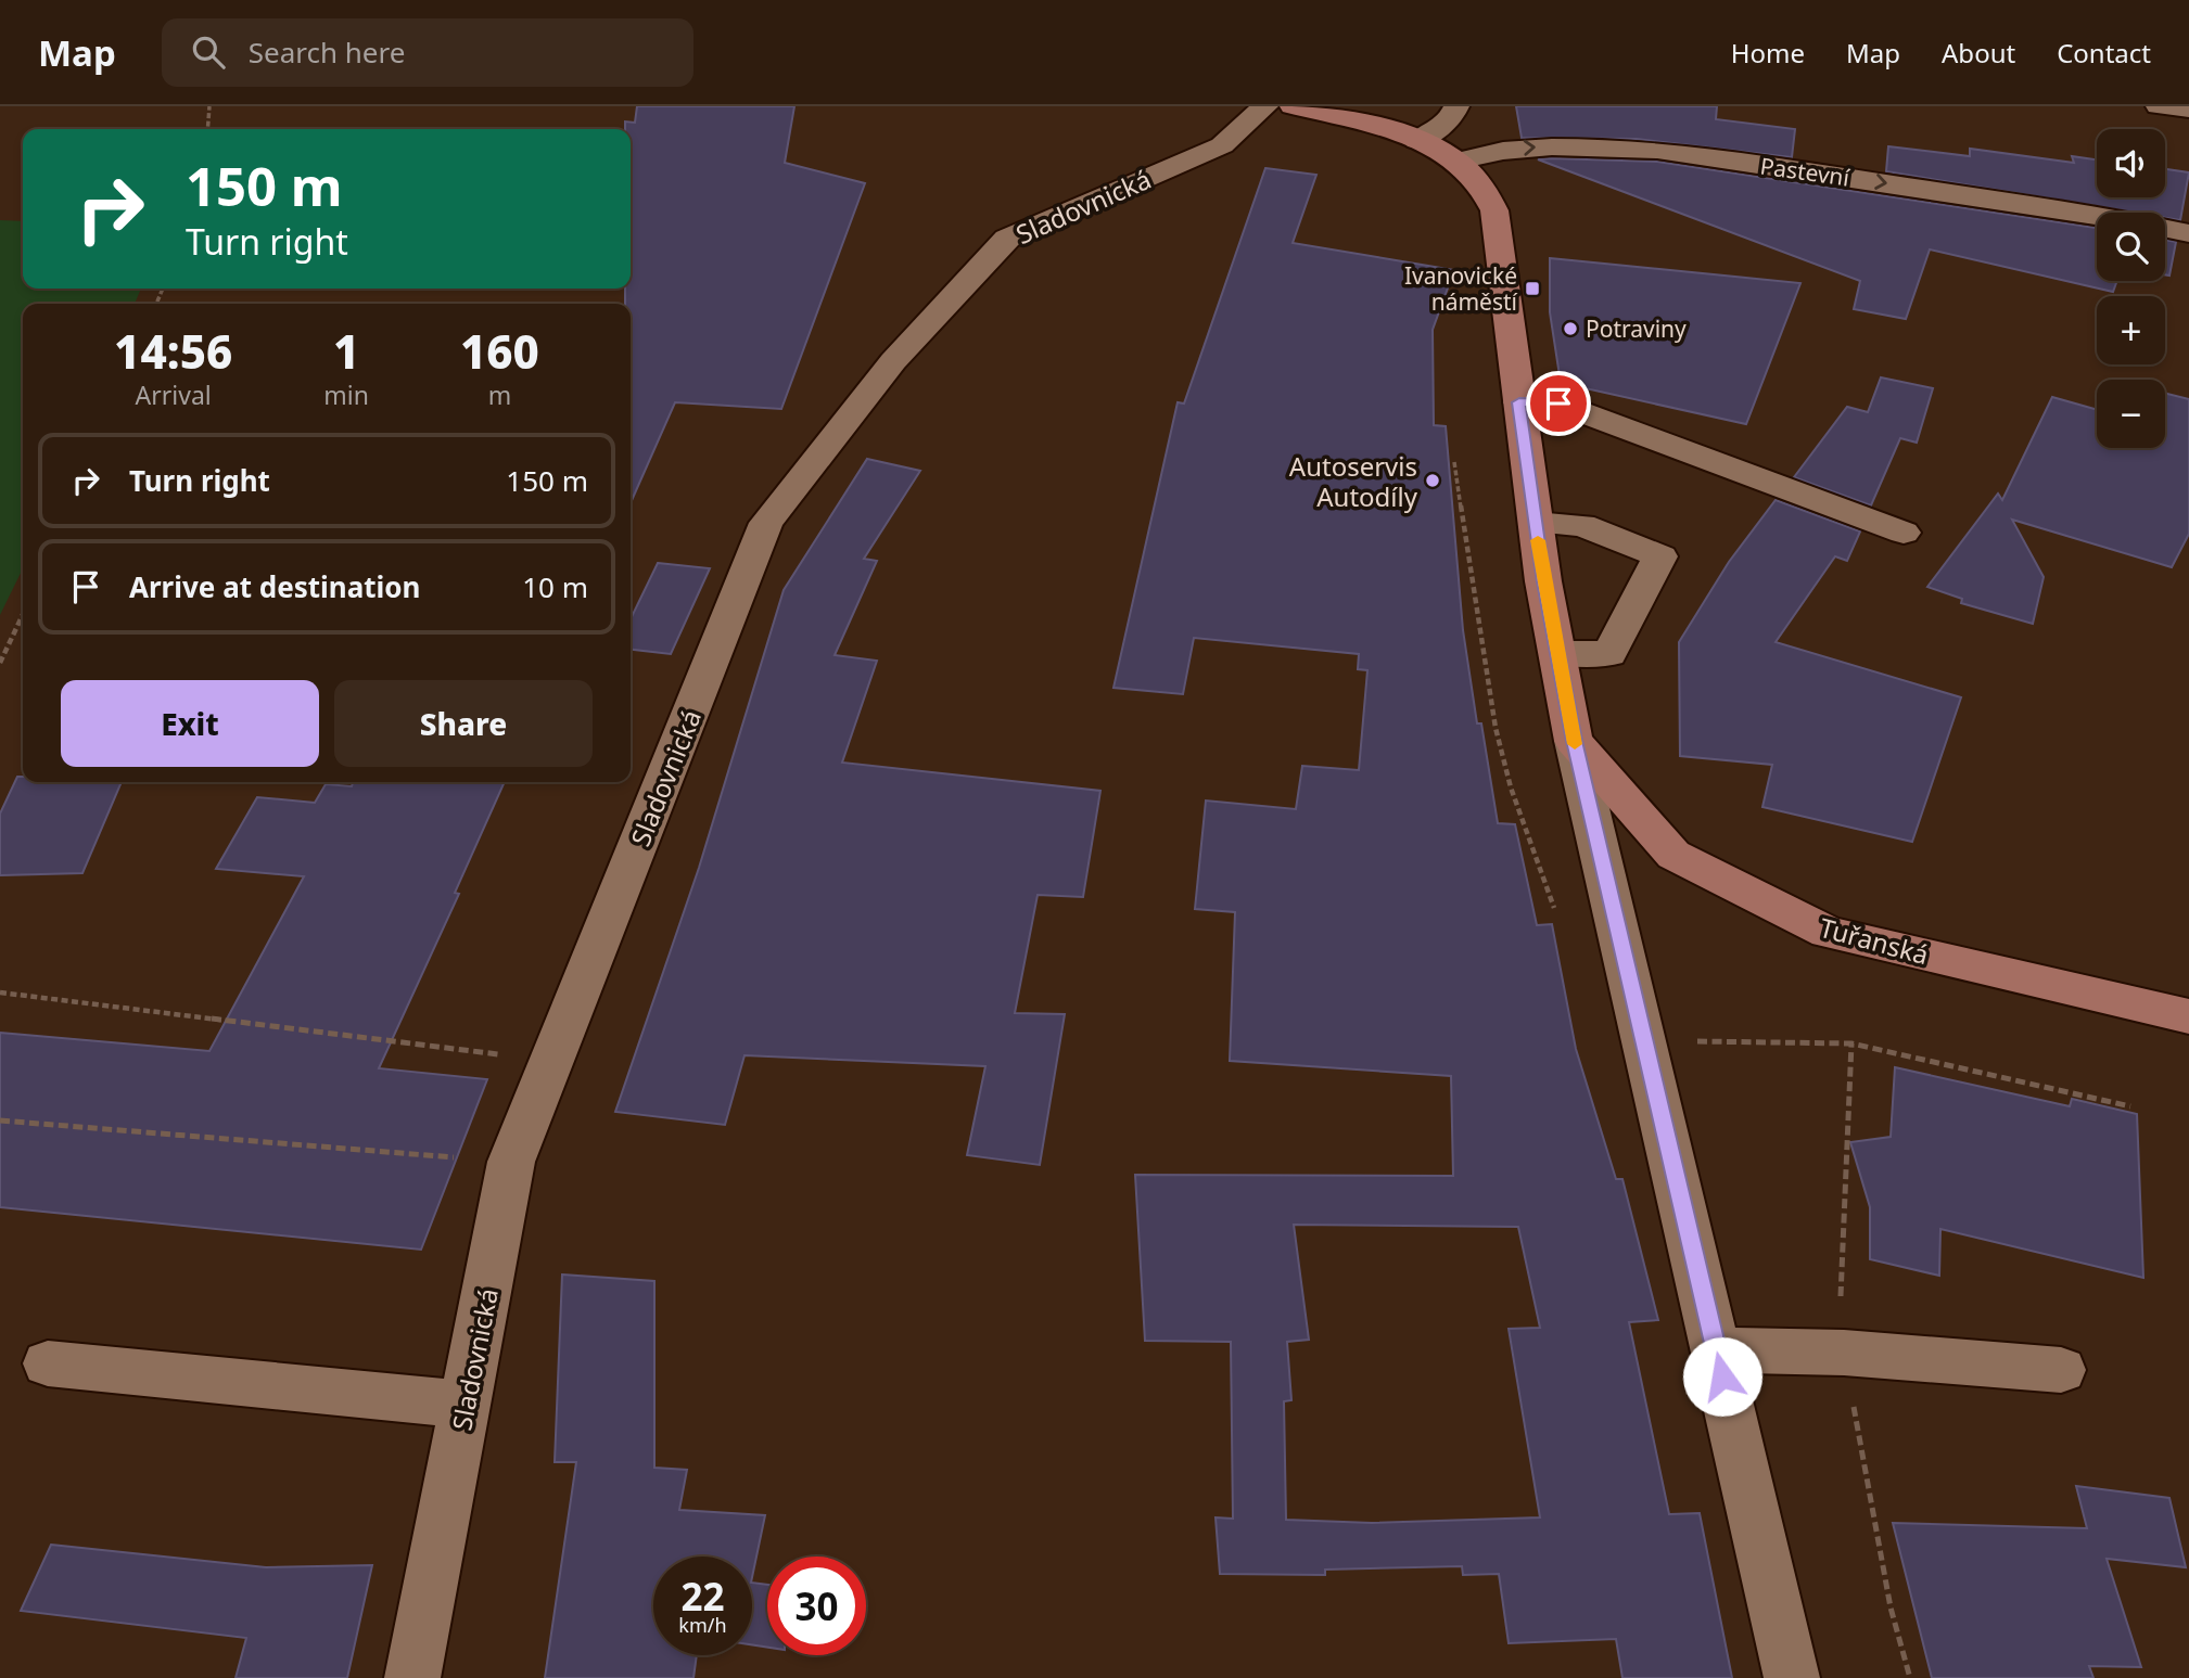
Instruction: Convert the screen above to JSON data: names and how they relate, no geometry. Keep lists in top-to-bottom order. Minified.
{"streets":{"main road":["Tuřanská"],"street":["Pastevní","Sladovnická"]},"places":{"transit":["Ivanovické náměstí"],"other":["Potraviny","Autoservis Autodíly"]},"page":{"header":"Map","search":"Search here","nav":["Home","Map","About","Contact"],"map_buttons":["+","−"],"turn":["150 m","Turn right"],"eta":["14:56","Arrival","1","min","160","m"],"list":[{"name":"Turn right","value":"150 m"},{"name":"Arrive at destination","value":"10 m"}],"buttons":["Exit","Share"],"speed":"22 km/h","limit":"30"}}
